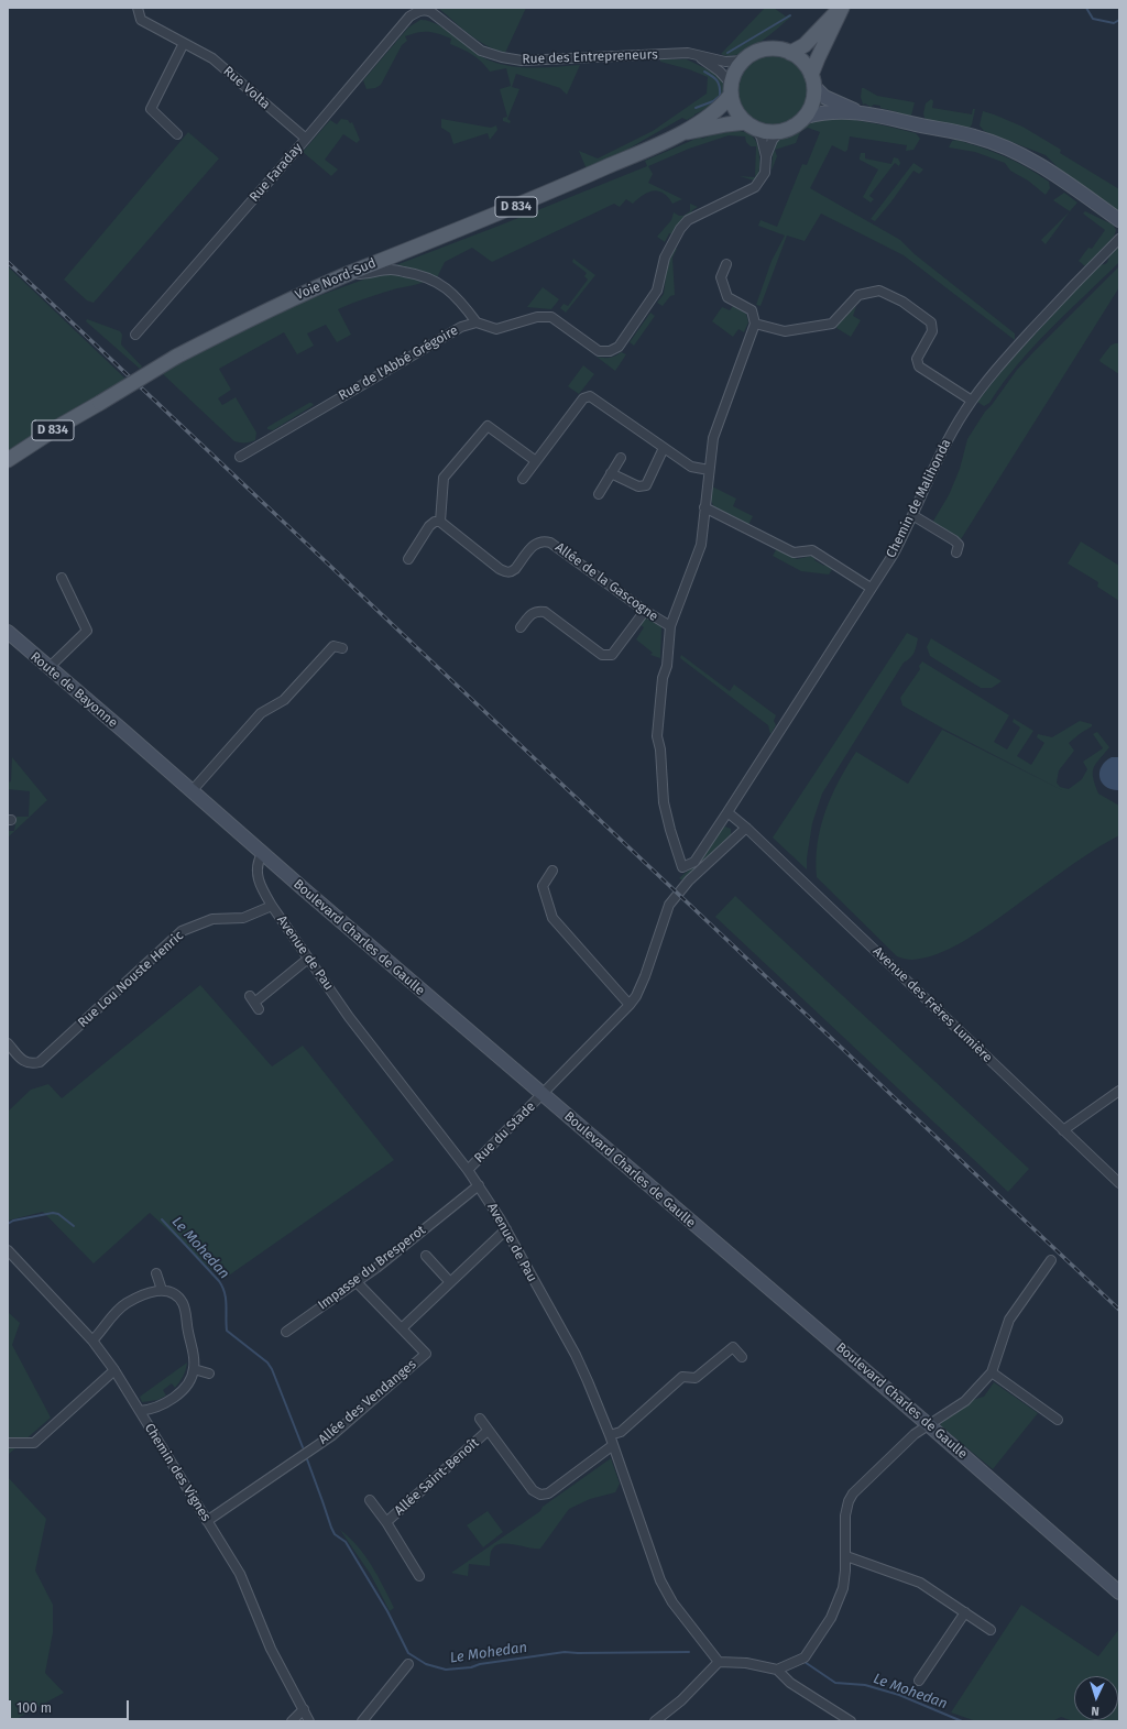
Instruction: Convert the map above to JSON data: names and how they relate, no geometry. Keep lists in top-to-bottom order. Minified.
{"streets":{"main road":["D 834","Voie Nord-Sud","Route de Bayonne","Boulevard Charles de Gaulle"],"street":["Rue des Entrepreneurs","Rue Volta","Rue Faraday","Rue de l'Abbé Grégoire","Chemin de Malihonda","Allée de la Gascogne","Avenue de Pau","Rue Lou Nouste Henric","Avenue des Frères Lumière","Rue du Stade","Impasse du Bresperot","Allée des Vendanges","Chemin des Vignes","Allée Saint-Benoît"]},"crossings":[["Rue des Entrepreneurs","Rue Faraday"],["Rue des Entrepreneurs","Voie Nord-Sud"],["Rue Volta","Rue Faraday"],["Voie Nord-Sud","Rue de l'Abbé Grégoire"],["Chemin de Malihonda","Allée de la Gascogne"],["Route de Bayonne","Boulevard Charles de Gaulle"],["Boulevard Charles de Gaulle","Avenue de Pau"],["Boulevard Charles de Gaulle","Rue du Stade"],["Avenue de Pau","Rue Lou Nouste Henric"],["Avenue de Pau","Rue du Stade"],["Avenue de Pau","Impasse du Bresperot"],["Allée des Vendanges","Chemin des Vignes"]],"water":["Le Mohedan"],"scale_bar":"100 m","north":"bottom"}
